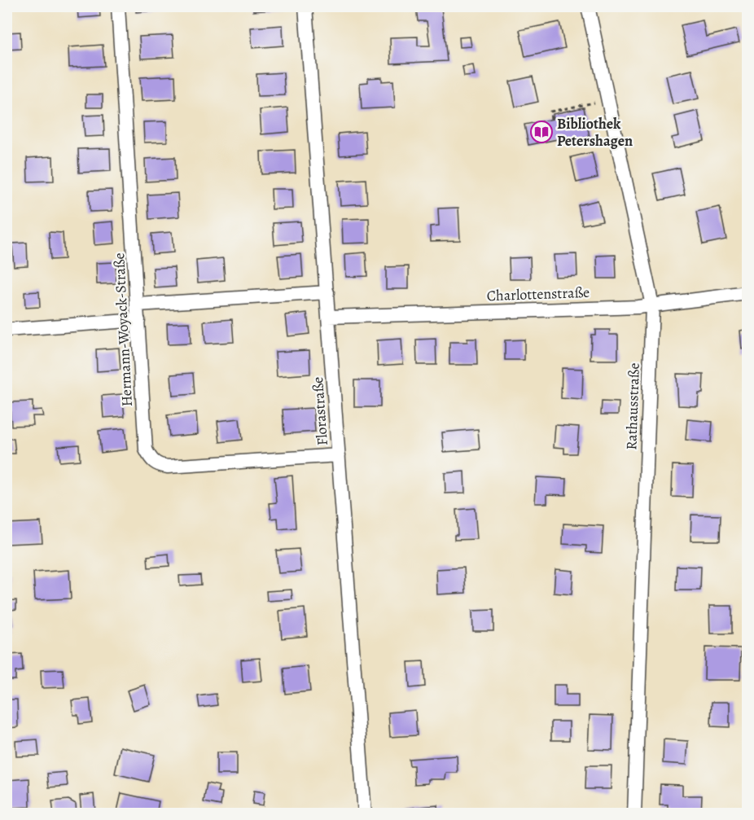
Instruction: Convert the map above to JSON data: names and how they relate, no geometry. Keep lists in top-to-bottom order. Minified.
{"streets":{"street":["Charlottenstraße","Hermann-Woyack-Straße","Rathausstraße","Florastraße"]},"crossings":[["Charlottenstraße","Rathausstraße"],["Charlottenstraße","Florastraße"],["Hermann-Woyack-Straße","Florastraße"]],"places":{"library":["Bibliothek Petershagen"]}}
